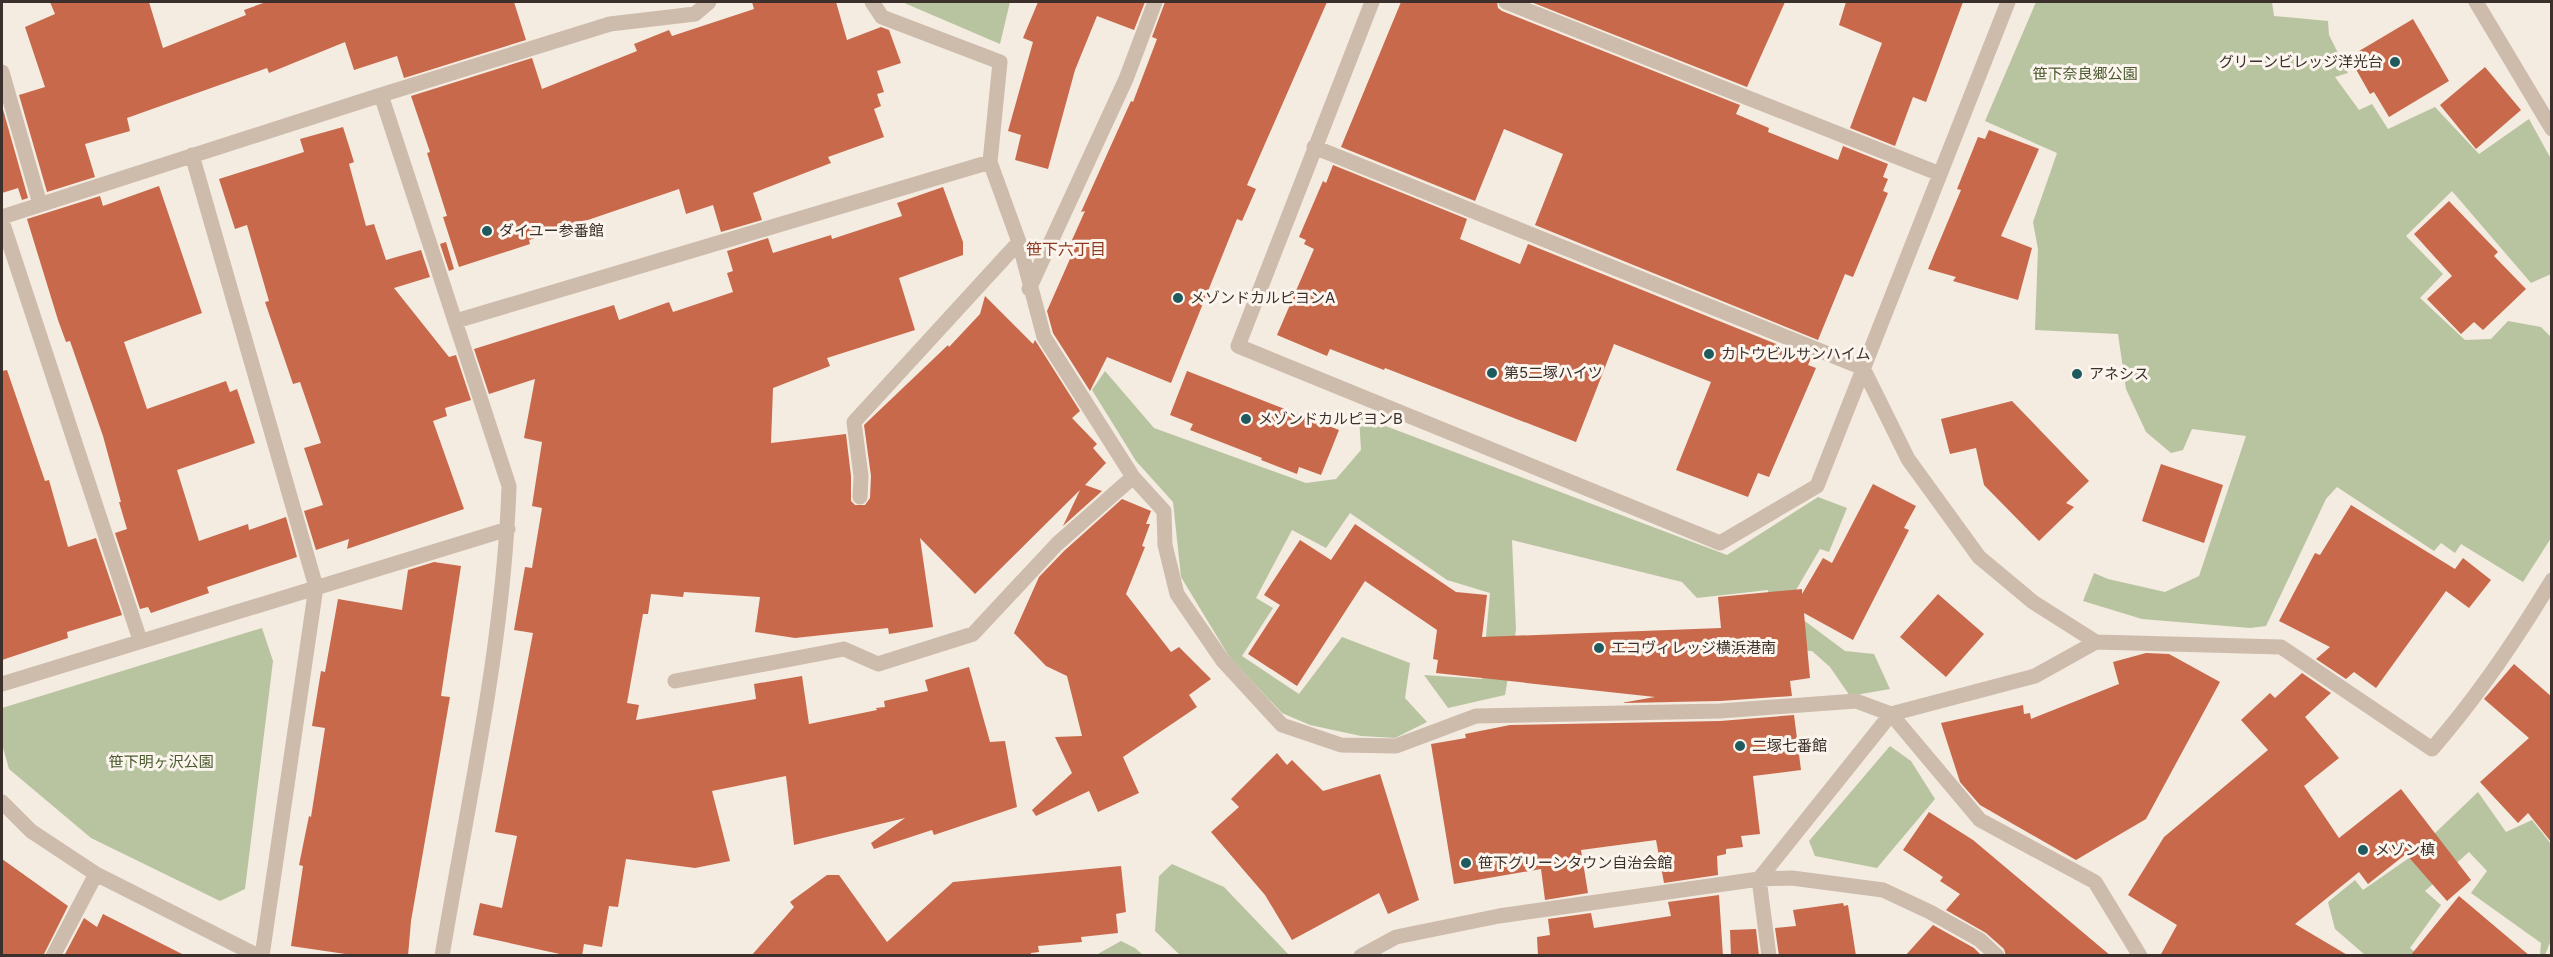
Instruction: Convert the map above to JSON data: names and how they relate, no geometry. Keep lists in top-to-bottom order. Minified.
{"districts":["笹下六丁目"],"parks":["笹下奈良郷公園","笹下明ヶ沢公園"],"places":["グリーンビレッジ洋光台","ダイユー参番館","メゾンドカルピヨンA","カトウビルサンハイム","第5二塚ハイツ","アネシス","メゾンドカルピヨンB","エコヴィレッジ横浜港南","二塚七番館","メゾン槙","笹下グリーンタウン自治会館"]}
